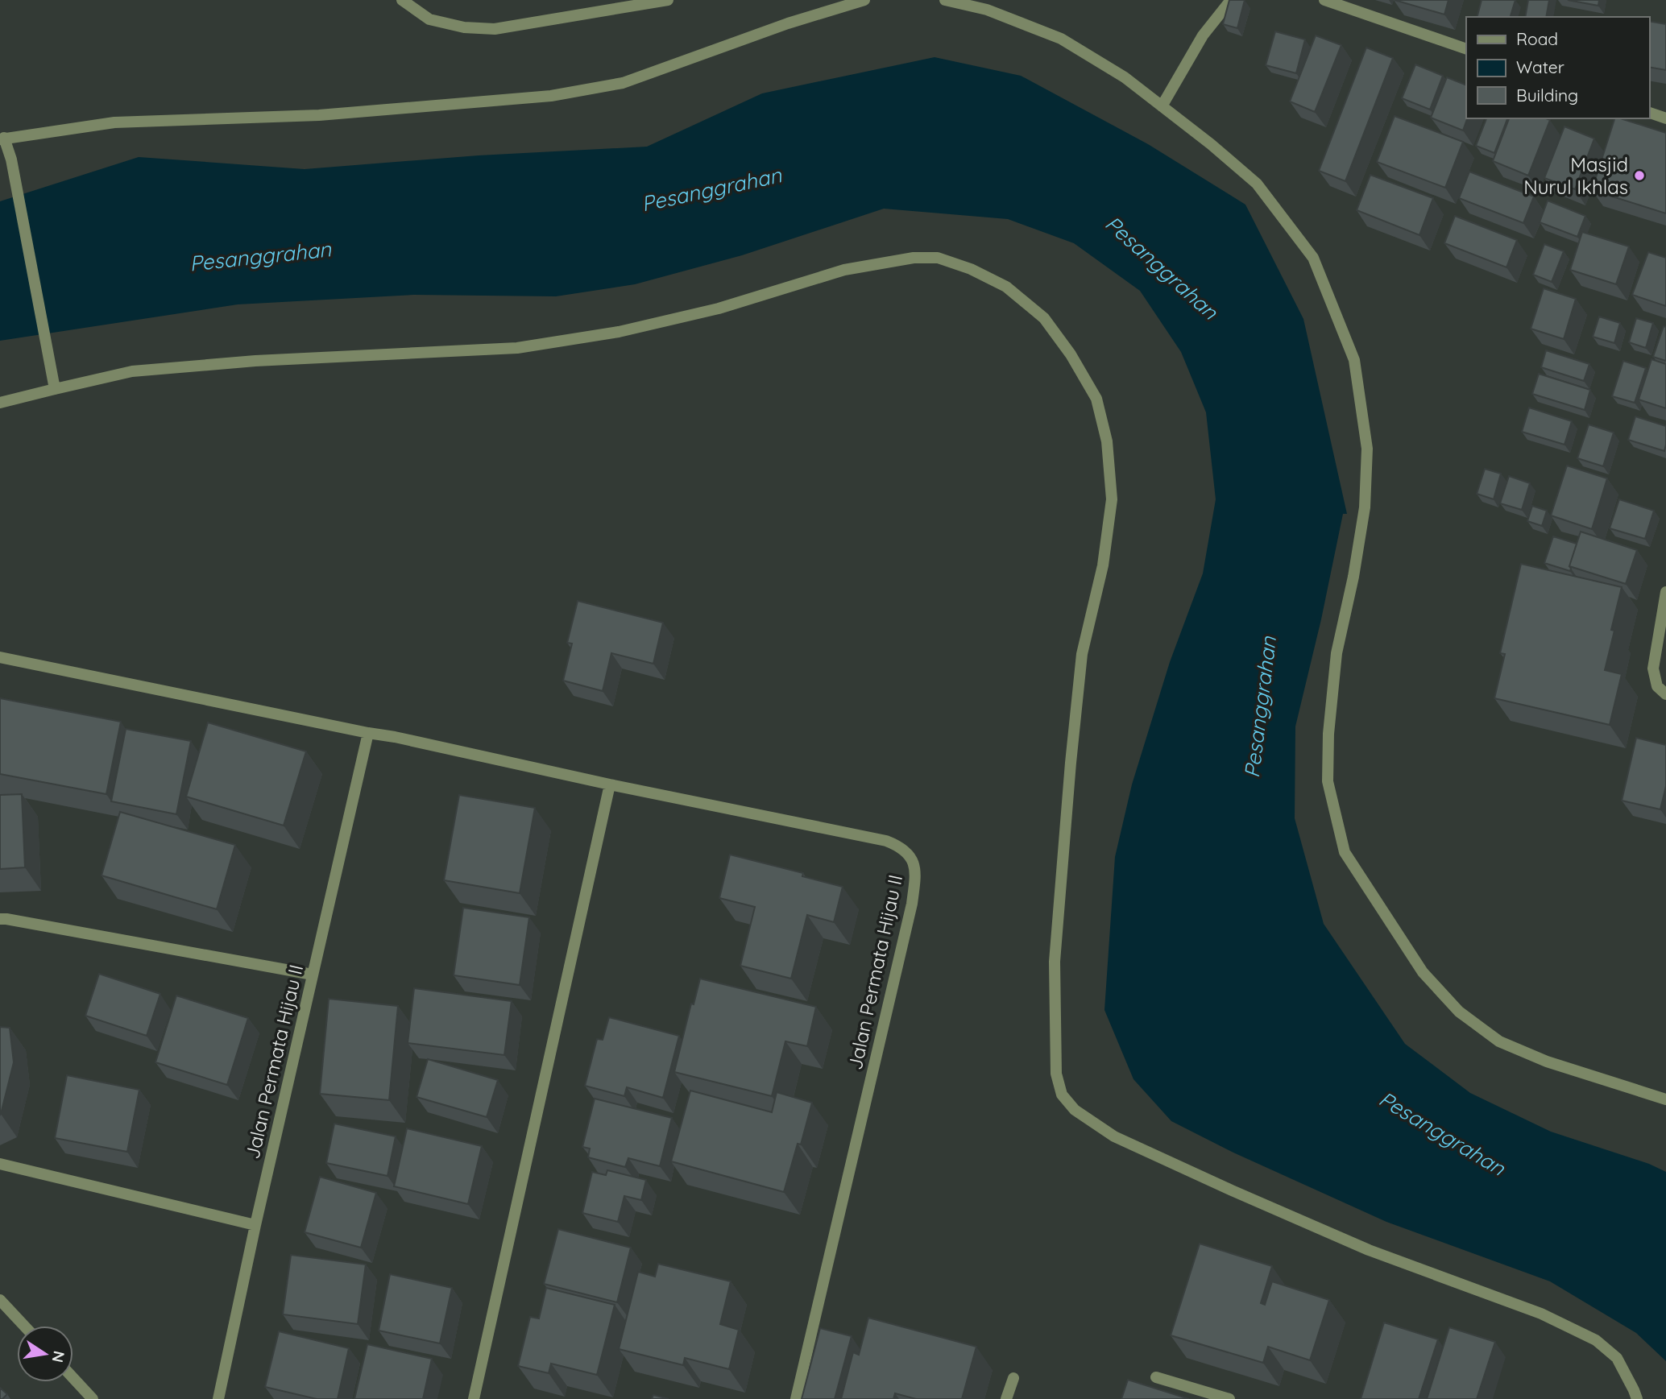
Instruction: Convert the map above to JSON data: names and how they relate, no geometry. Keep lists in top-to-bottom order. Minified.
{"streets":{"street":["Jalan Permata Hijau II"]},"water":["Pesanggrahan"],"places":["Masjid Nurul Ikhlas"],"legend":["Road","Water","Building"],"north":"right"}
